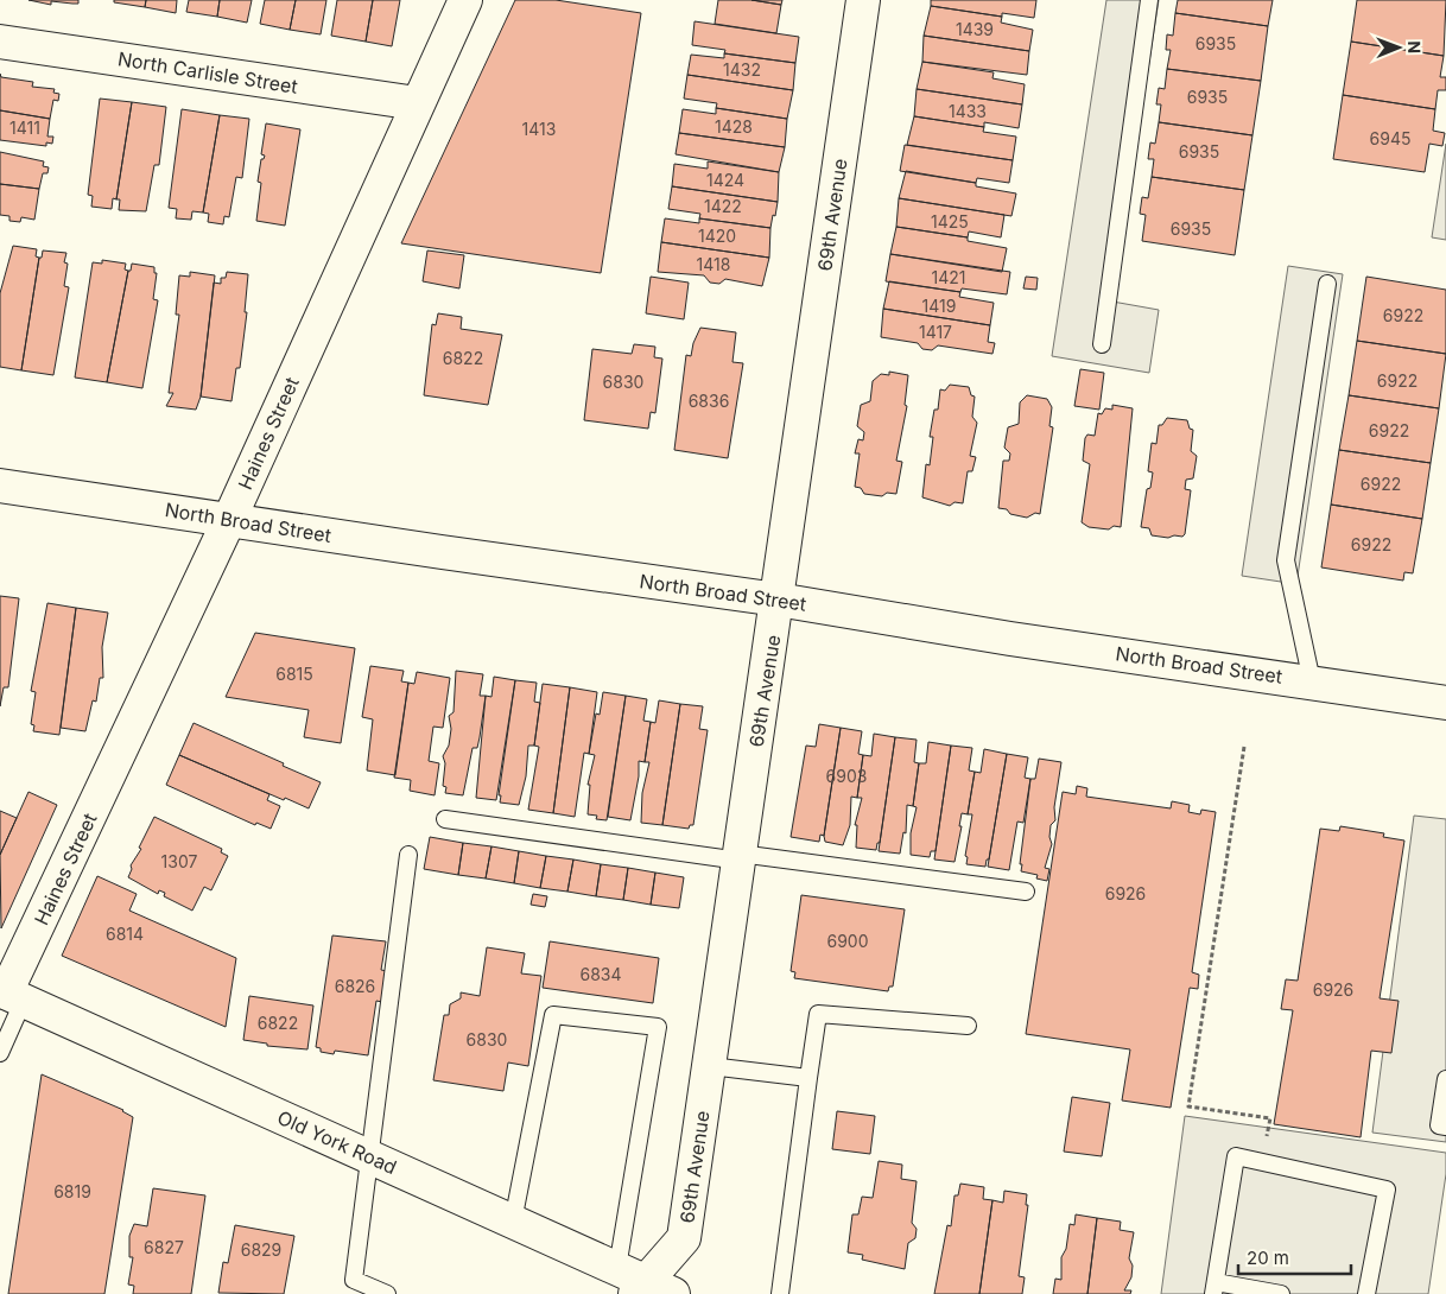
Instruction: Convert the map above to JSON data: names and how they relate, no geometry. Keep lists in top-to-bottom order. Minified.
{"streets":{"street":["North Carlisle Street","69th Avenue","Haines Street","North Broad Street","Old York Road"]},"crossings":[["North Carlisle Street","Haines Street"],["69th Avenue","North Broad Street"],["69th Avenue","Old York Road"],["Haines Street","North Broad Street"],["Haines Street","Old York Road"]],"house_numbers":["1439","6935","1432","6935","1433","1428","1411","1413","6945","6935","1424","1422","1425","6935","1420","1418","1421","1419","6922","1417","6822","6922","6830","6836","6922","6922","6922","6815","6903","1307","6926","6814","6900","6834","6826","6926","6822","6830","6819","6827","6829"],"scale_bar":"20 m","north":"right"}
